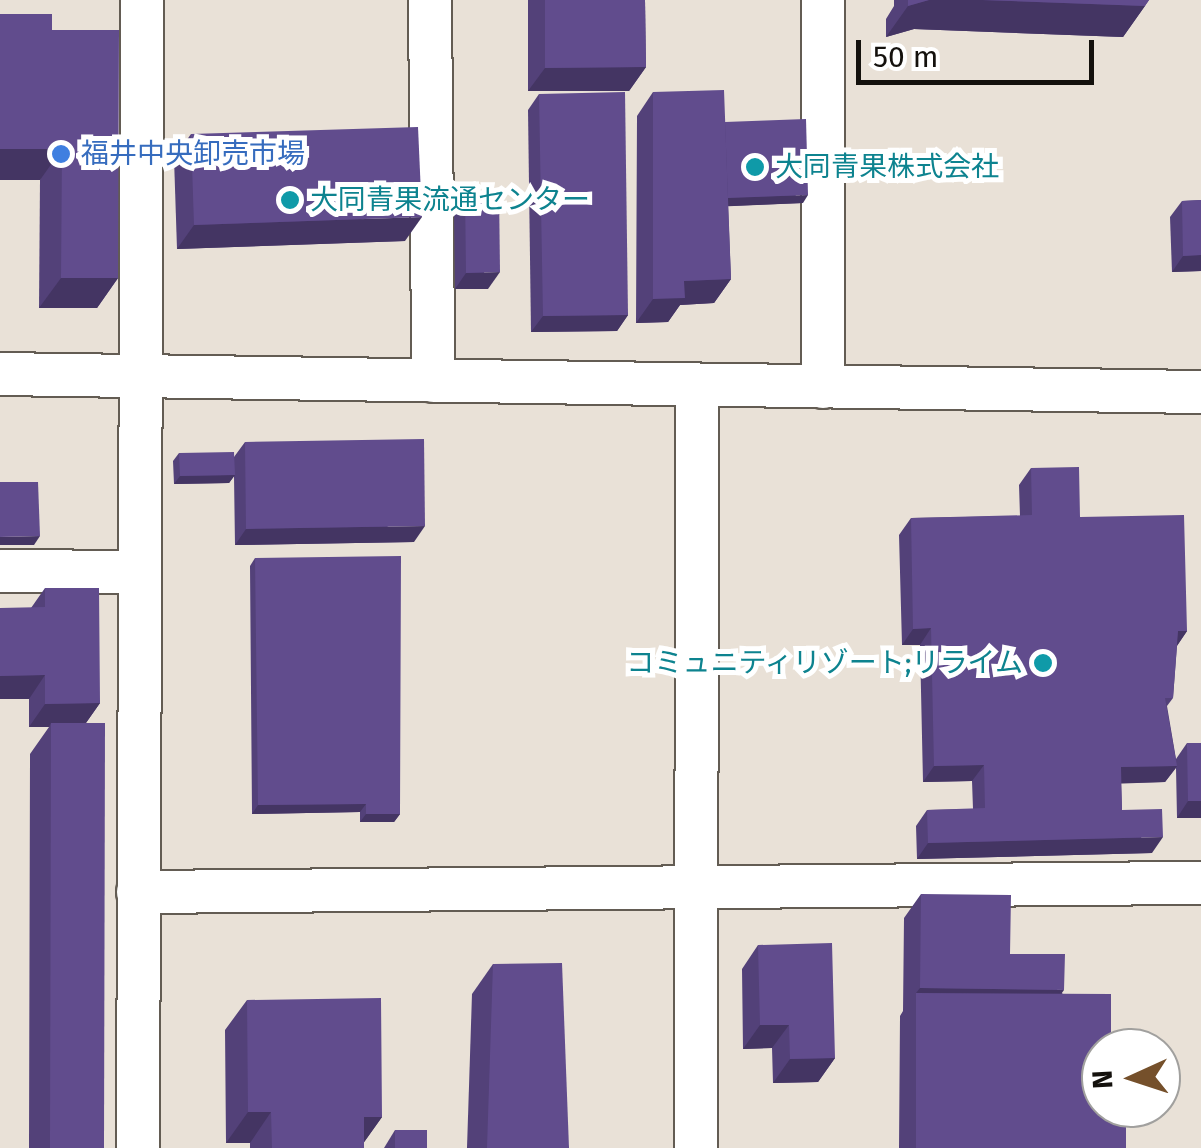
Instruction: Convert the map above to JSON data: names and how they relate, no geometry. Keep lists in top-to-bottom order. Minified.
{"places":["福井中央卸売市場","大同青果株式会社","大同青果流通センター","コミュニティリゾート;リライム"],"scale_bar":"50 m","north":"left"}
